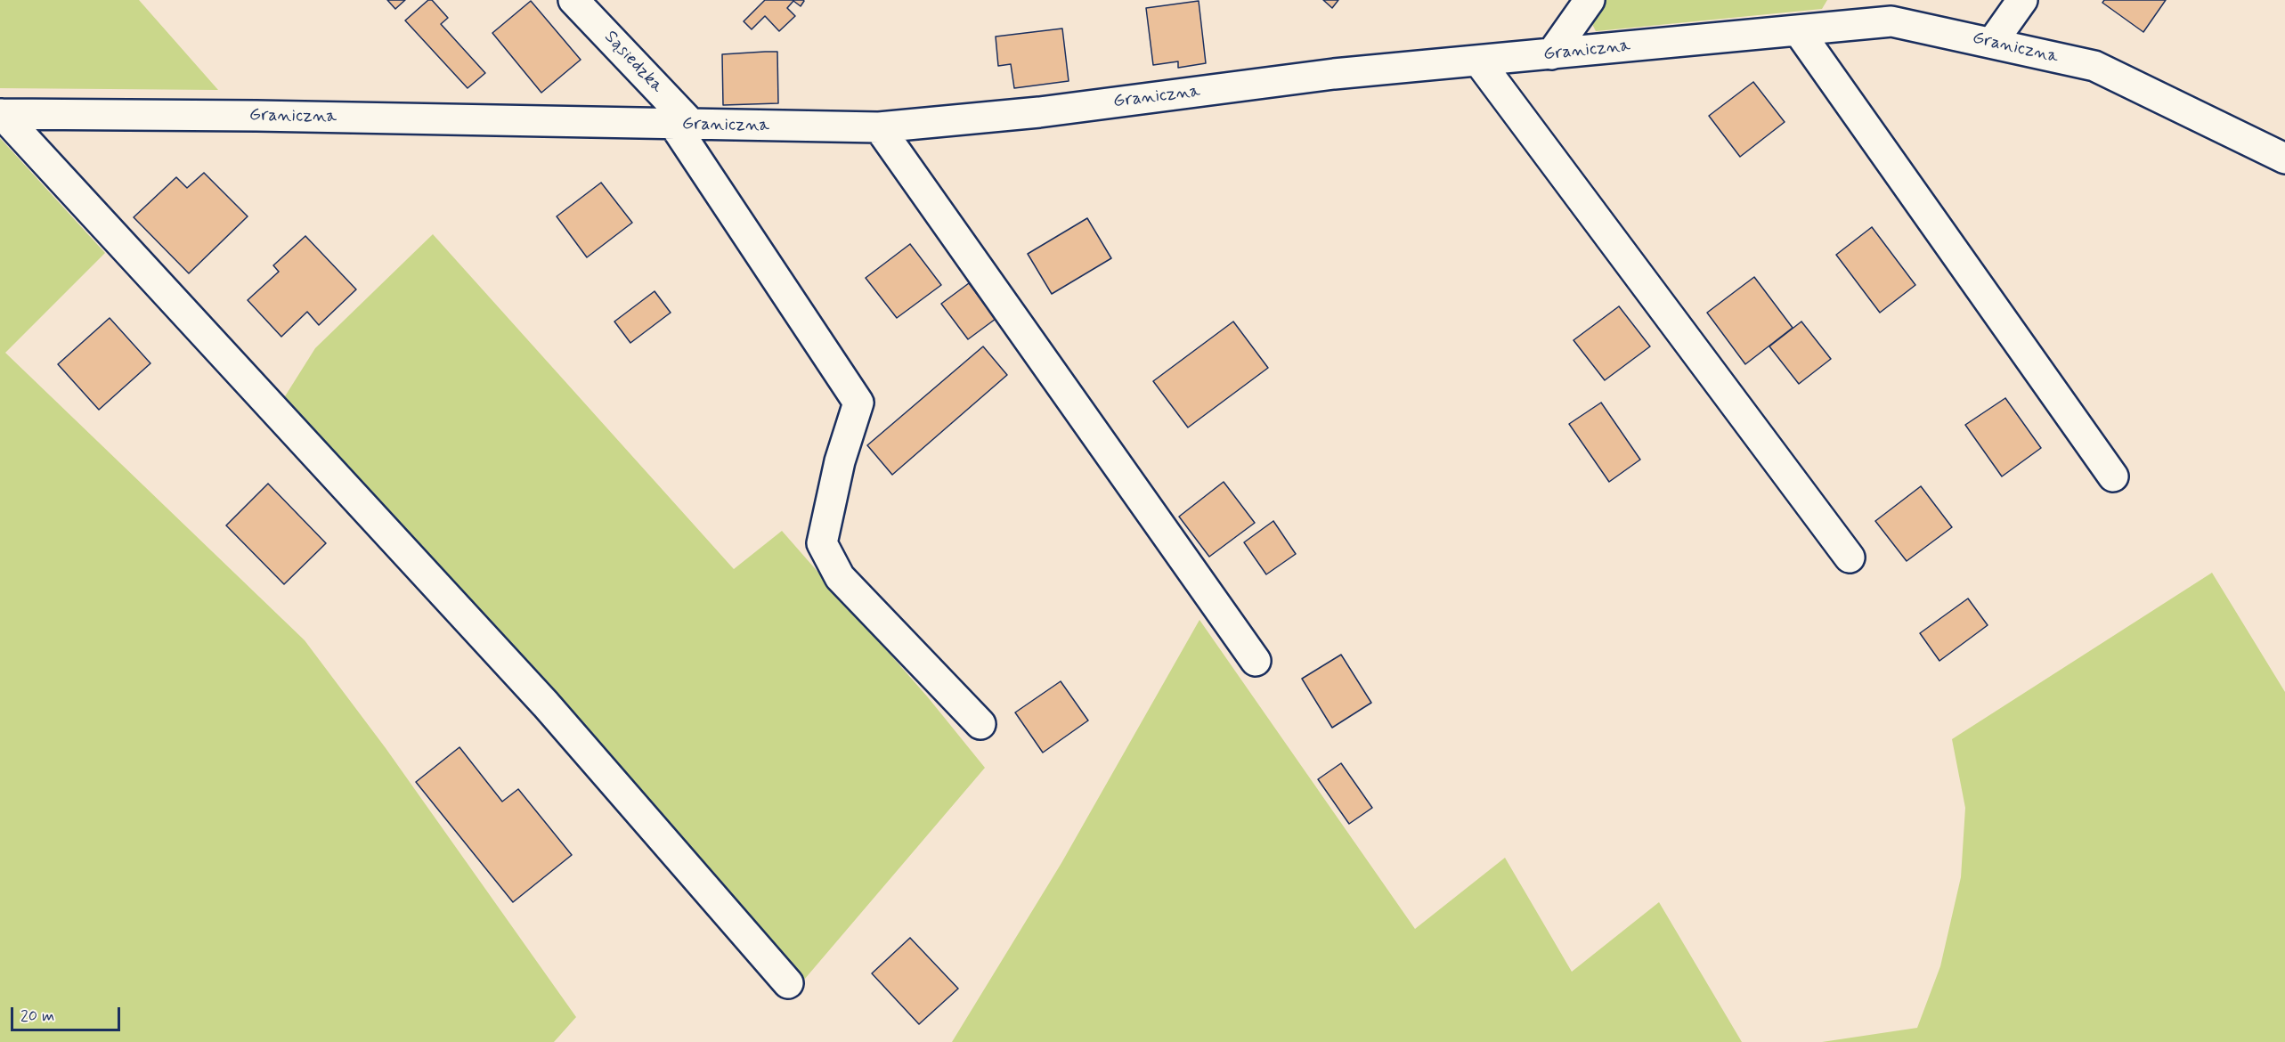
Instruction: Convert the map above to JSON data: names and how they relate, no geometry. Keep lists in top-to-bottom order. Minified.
{"streets":{"street":["Graniczna","Sąsiedzka"]},"crossings":[["Graniczna","Sąsiedzka"]],"scale_bar":"20 m"}
